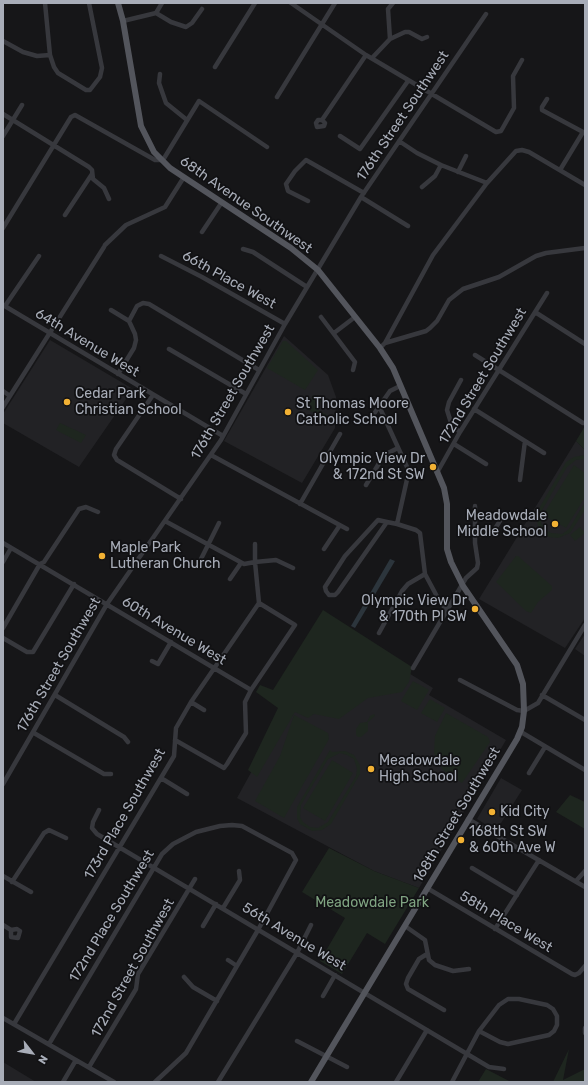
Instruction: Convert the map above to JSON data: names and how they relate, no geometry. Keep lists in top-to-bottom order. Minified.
{"streets":{"main road":["68th Avenue Southwest","168th Street Southwest"],"street":["176th Street Southwest","66th Place West","64th Avenue West","172nd Street Southwest","60th Avenue West","173rd Place Southwest","172nd Place Southwest","58th Place West","56th Avenue West"]},"crossings":[["176th Street Southwest","68th Avenue Southwest"],["176th Street Southwest","66th Place West"],["176th Street Southwest","64th Avenue West"],["176th Street Southwest","60th Avenue West"],["68th Avenue Southwest","172nd Street Southwest"],["68th Avenue Southwest","168th Street Southwest"],["172nd Street Southwest","168th Street Southwest"],["172nd Street Southwest","56th Avenue West"],["60th Avenue West","173rd Place Southwest"],["173rd Place Southwest","56th Avenue West"],["168th Street Southwest","58th Place West"],["168th Street Southwest","56th Avenue West"],["172nd Place Southwest","56th Avenue West"]],"parks":["Meadowdale Park"],"places":["Cedar Park Christian School","St Thomas Moore Catholic School","Olympic View Dr & 172nd St SW","Meadowdale Middle School","Maple Park Lutheran Church","Olympic View Dr & 170th Pl SW","Meadowdale High School","Kid City","168th St SW & 60th Ave W"],"north":"bottom right"}
